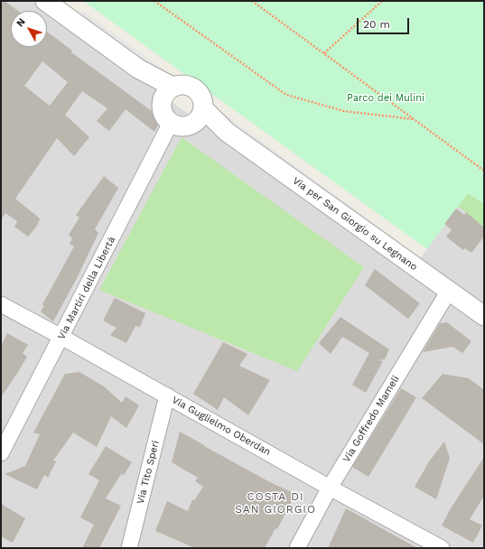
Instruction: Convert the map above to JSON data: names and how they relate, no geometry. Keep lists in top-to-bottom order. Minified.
{"streets":{"street":["Via per San Giorgio su Legnano","Via Martiri della Libertà","Via Goffredo Mameli","Via Guglielmo Oberdan","Via Tito Speri"]},"crossings":[["Via per San Giorgio su Legnano","Via Martiri della Libertà"],["Via per San Giorgio su Legnano","Via Goffredo Mameli"],["Via Martiri della Libertà","Via Guglielmo Oberdan"],["Via Goffredo Mameli","Via Guglielmo Oberdan"],["Via Guglielmo Oberdan","Via Tito Speri"]],"districts":["COSTA DI SAN GIORGIO"],"parks":["Parco dei Mulini"],"scale_bar":"20 m","north":"top left"}
